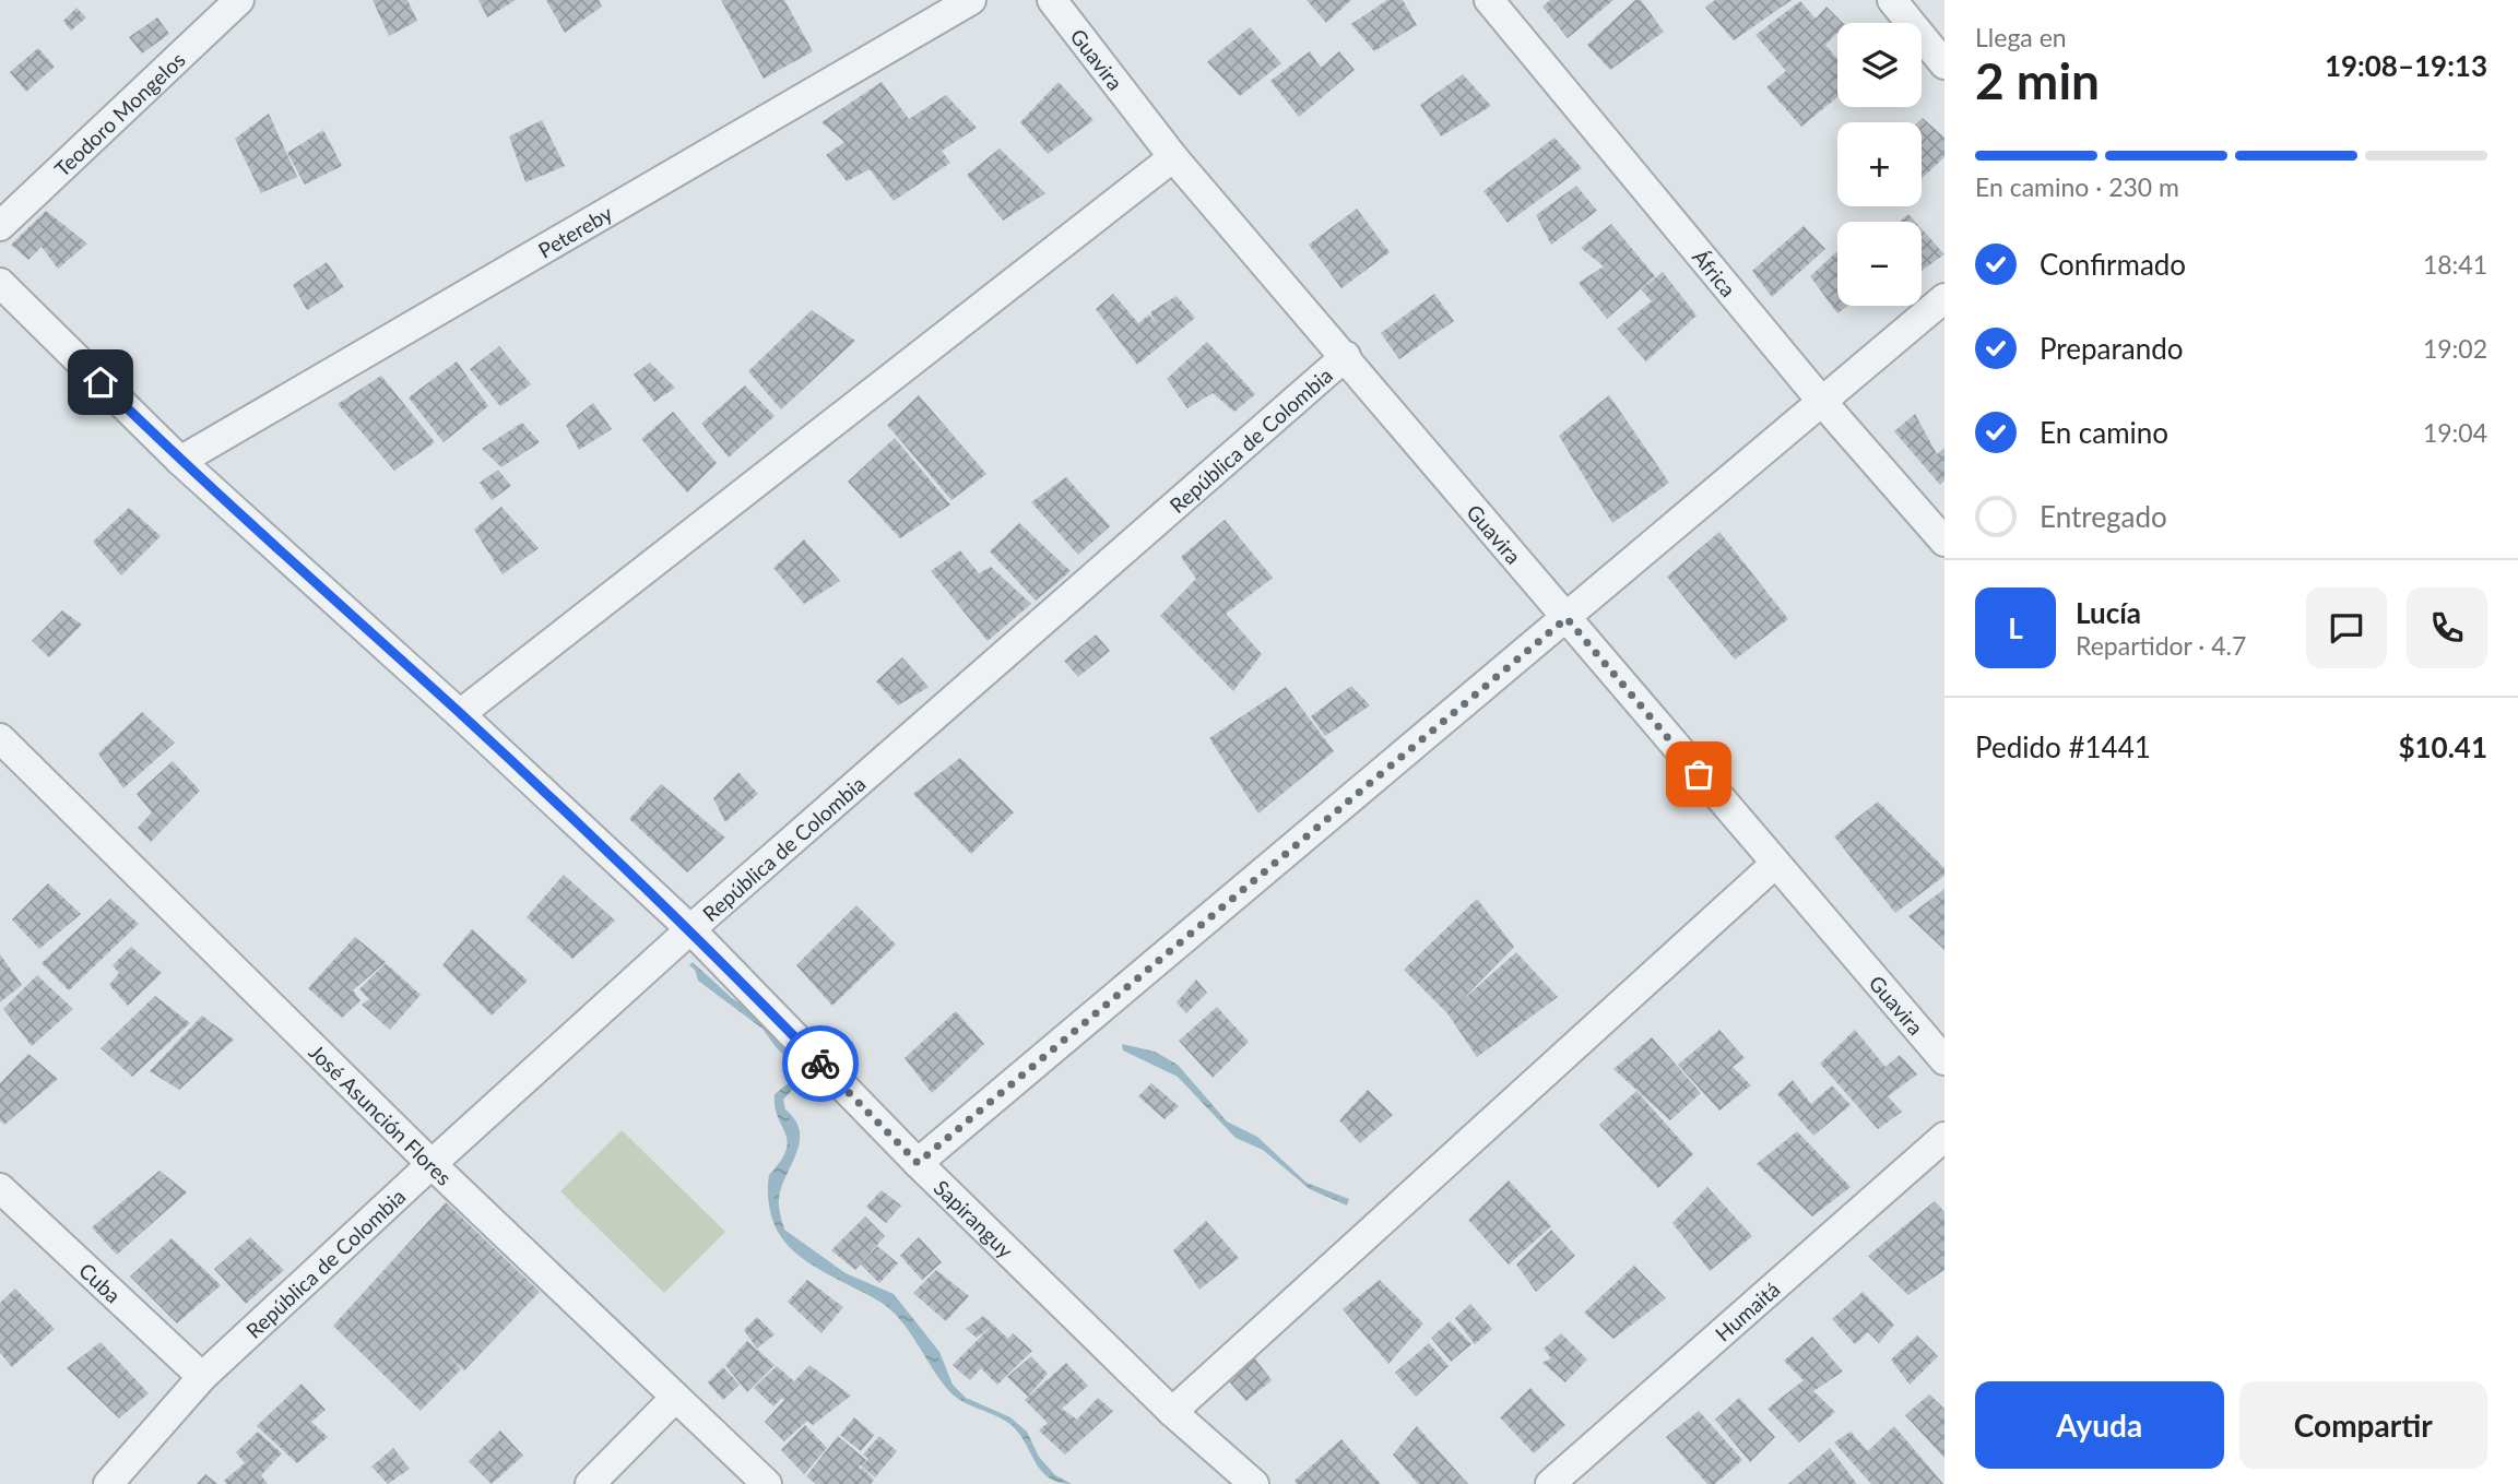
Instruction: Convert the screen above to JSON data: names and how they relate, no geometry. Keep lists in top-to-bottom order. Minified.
{"streets":{"street":["Guavira","Teodoro Mongelos","Petereby","África","República de Colombia","José Asunción Flores","Sapiranguy","Cuba","Humaitá"]},"crossings":[["Guavira","República de Colombia"],["Petereby","Sapiranguy"],["República de Colombia","José Asunción Flores"],["República de Colombia","Sapiranguy"],["República de Colombia","Cuba"]],"page":{"heading":["2 min","Llega en","19:08–19:13"],"panel":["Lucía","Repartidor · 4.7","Pedido #1441","$10.41"],"map_buttons":["+","−"],"bar":"En camino · 230 m","list":[["Confirmado","18:41"],["Preparando","19:02"],["En camino","19:04"],"Entregado"],"round":"L","buttons":["Ayuda","Compartir"]}}
